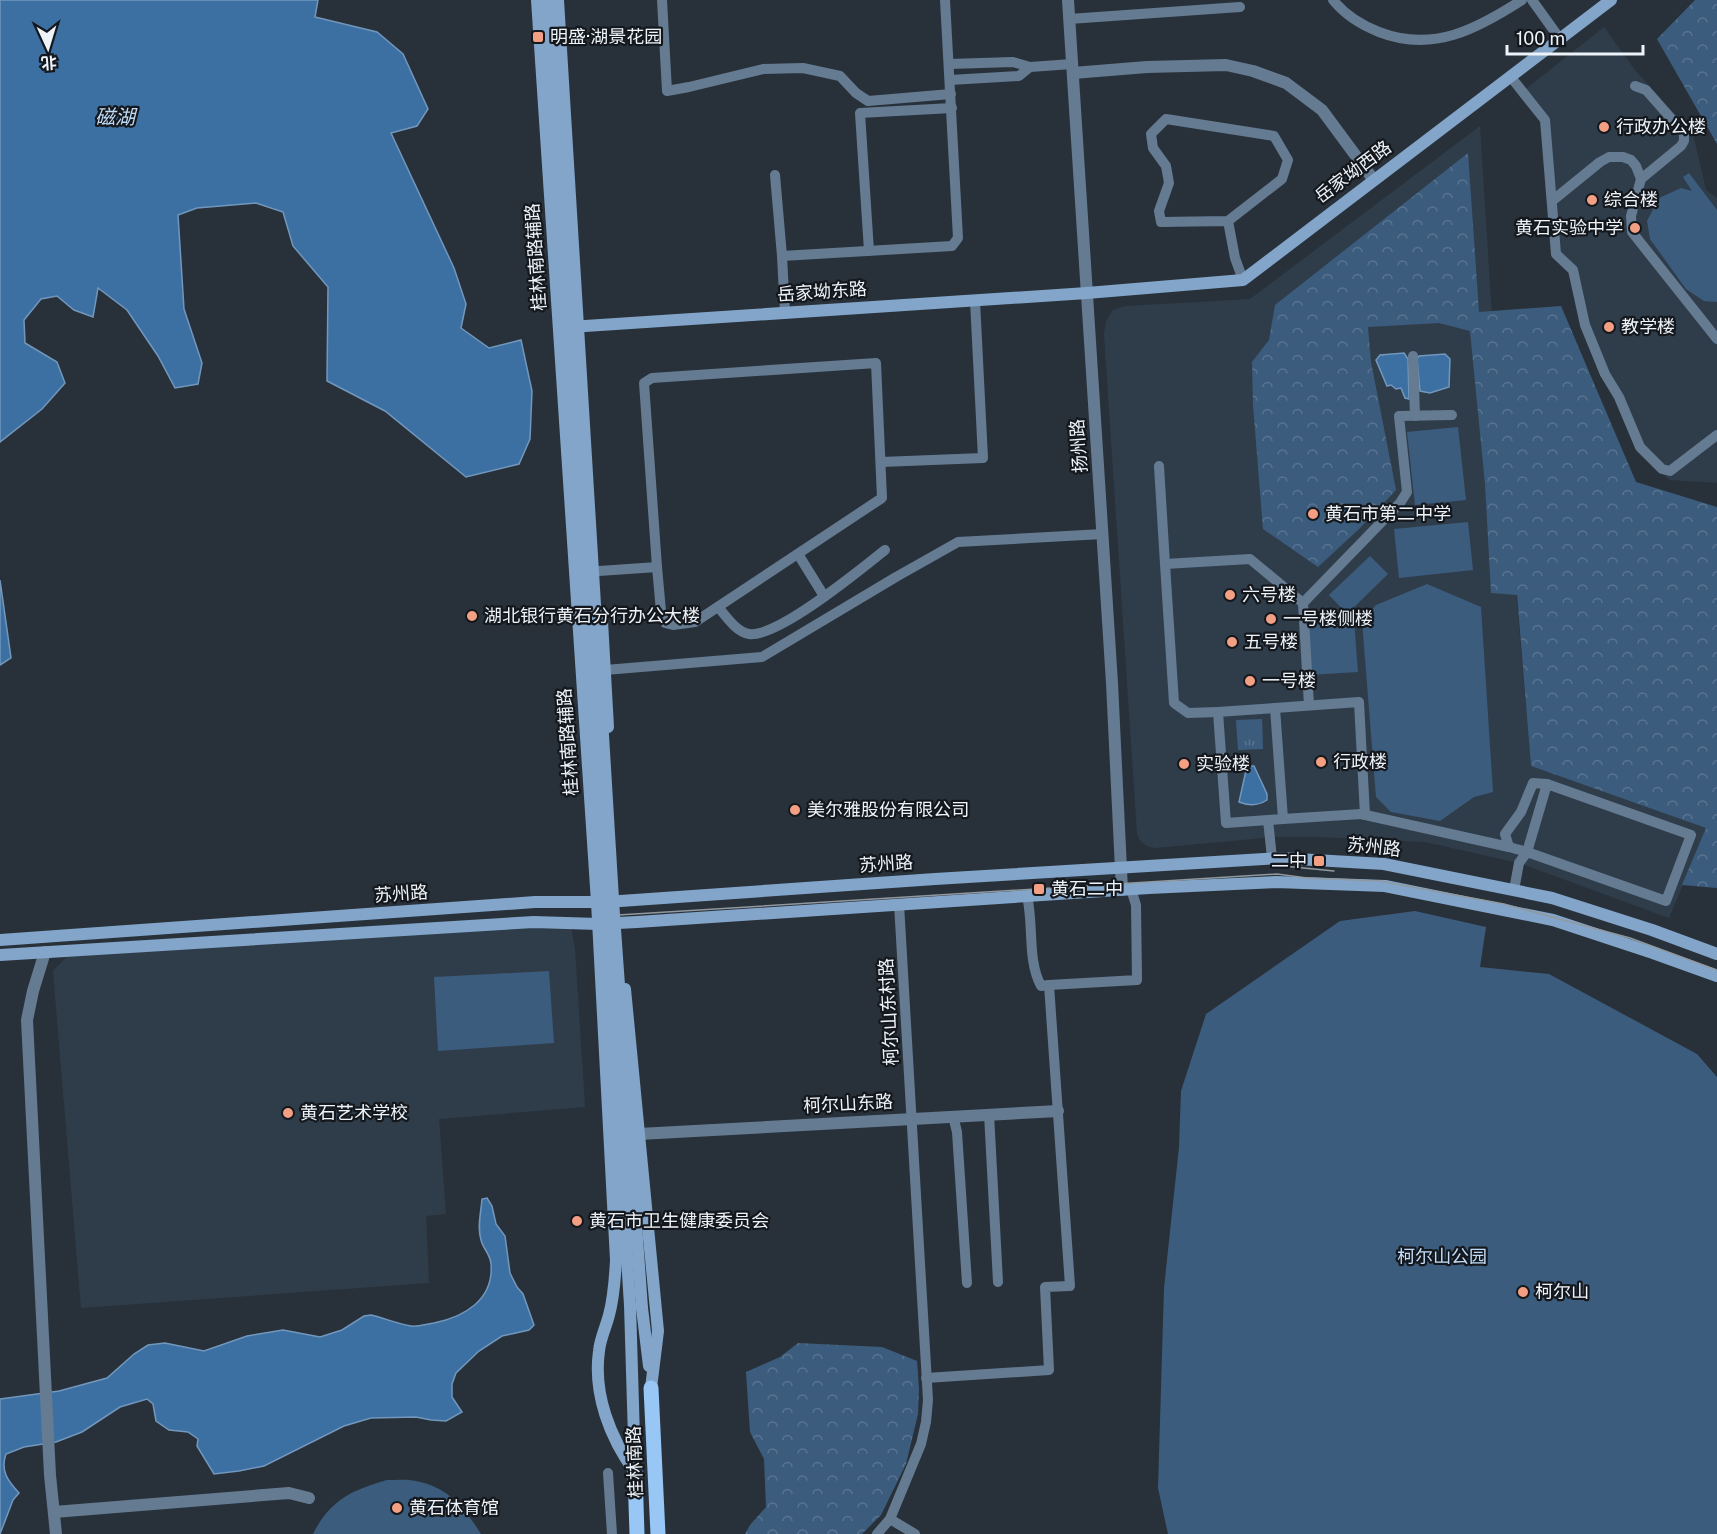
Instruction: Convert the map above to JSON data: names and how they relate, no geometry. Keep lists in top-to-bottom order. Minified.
{"streets":{"main road":["岳家坳西路","桂林南路辅路","岳家坳东路","苏州路","桂林南路"],"street":["扬州路","柯尔山东村路","柯尔山东路"]},"crossings":[["桂林南路辅路","岳家坳东路"],["桂林南路辅路","苏州路"],["桂林南路辅路","桂林南路"],["岳家坳东路","扬州路"],["扬州路","苏州路"],["苏州路","柯尔山东村路"],["柯尔山东村路","柯尔山东路"]],"water":["磁湖"],"parks":["柯尔山公园"],"places":{"transit":["明盛·湖景花园","二中","黄石二中"],"other":["行政办公楼","综合楼","黄石实验中学","教学楼","黄石市第二中学","六号楼","湖北银行黄石分行办公大楼","一号楼侧楼","五号楼","一号楼","行政楼","实验楼","美尔雅股份有限公司","黄石艺术学校","黄石市卫生健康委员会","柯尔山","黄石体育馆"]},"scale_bar":"100 m","north":"bottom"}
